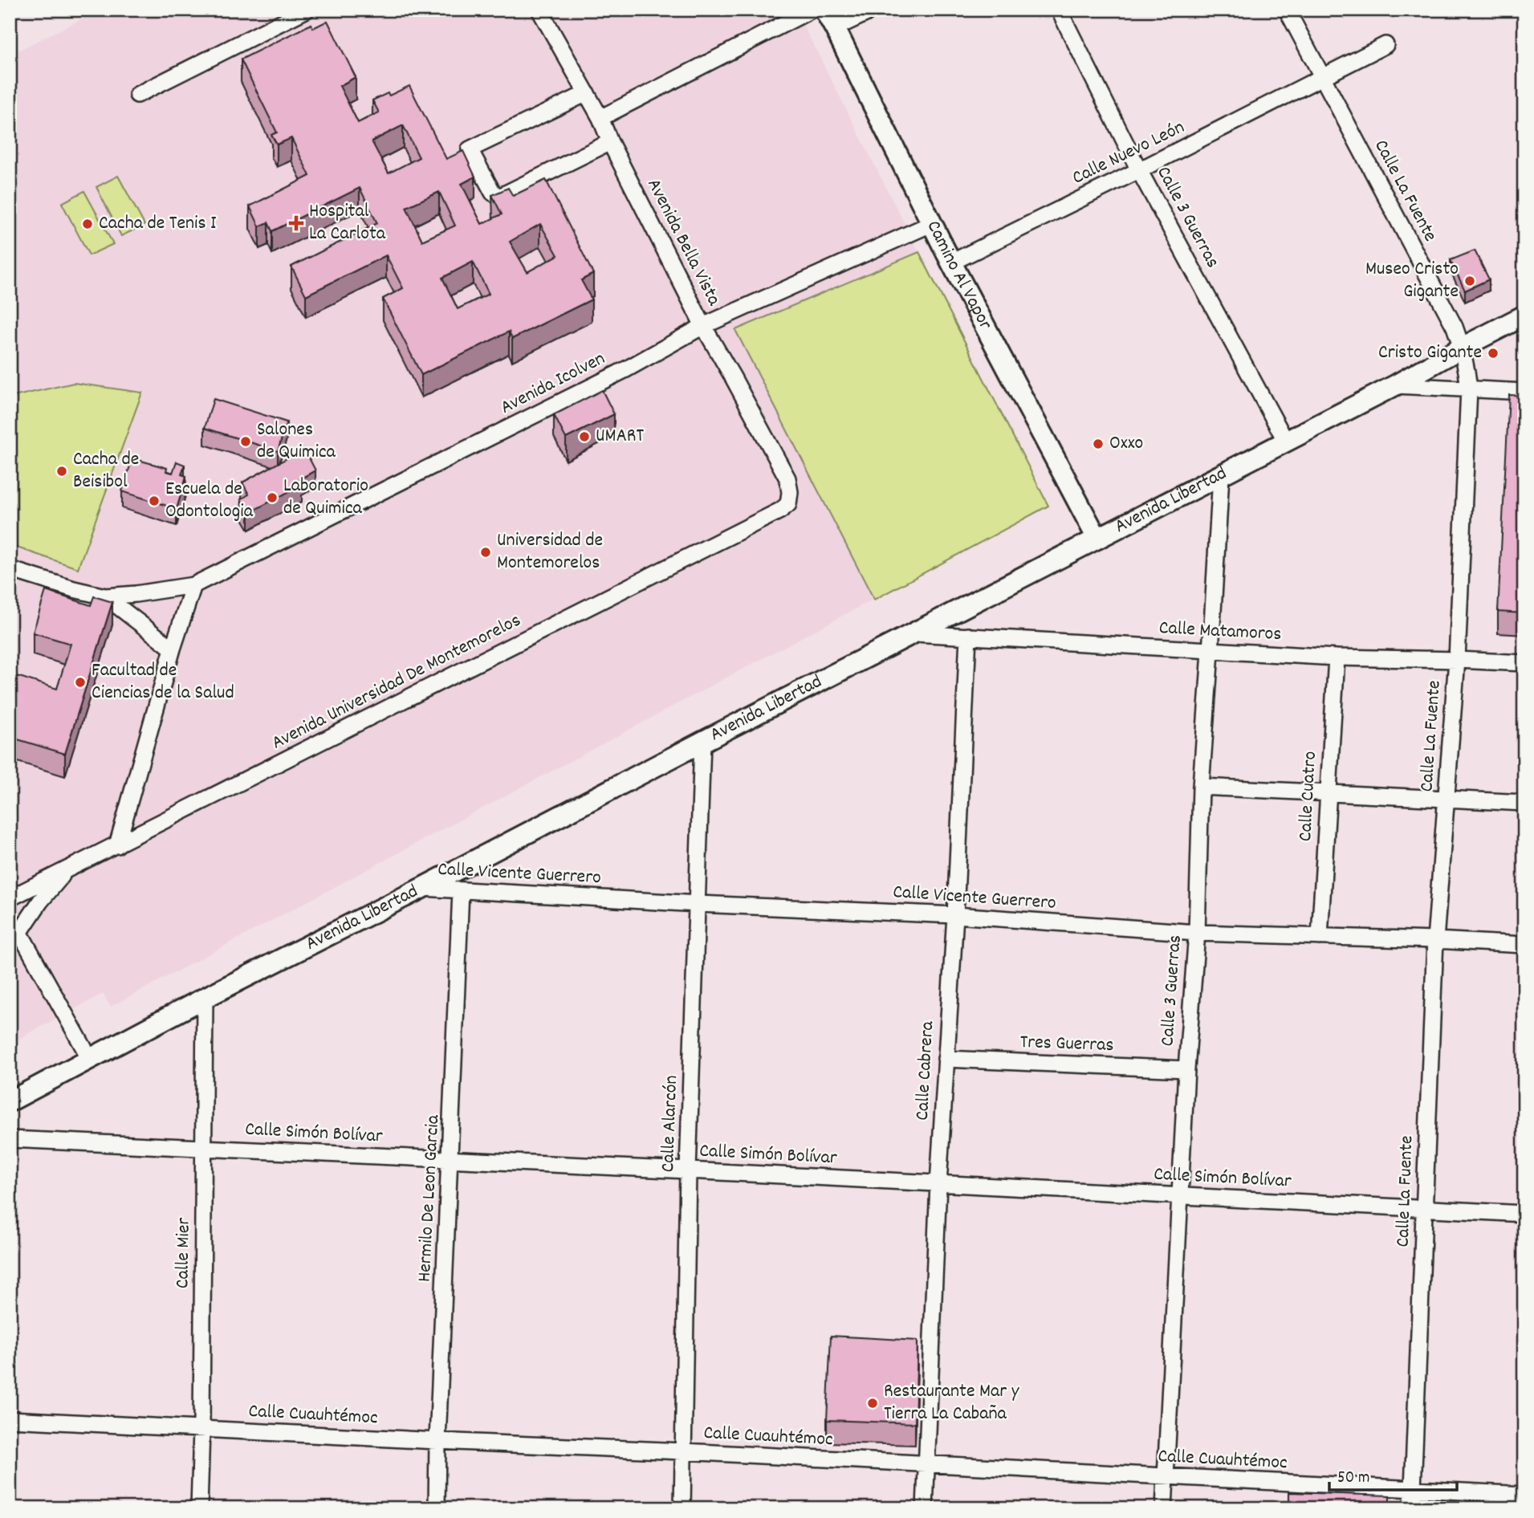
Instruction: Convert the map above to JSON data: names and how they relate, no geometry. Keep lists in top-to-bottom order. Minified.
{"streets":{"street":["Calle Nuevo León","Calle La Fuente","Calle 3 Guerras","Avenida Bella Vista","Camino Al Vapor","Avenida Icolven","Avenida Libertad","Calle Matamoros","Avenida Universidad De Montemorelos","Calle Cuatro","Calle Vicente Guerrero","Tres Guerras","Calle Cabrera","Calle Alarcón","Calle Simón Bolívar","Hermilo De Leon Garcia","Calle Mier","Calle Cuauhtémoc"]},"crossings":[["Calle Nuevo León","Calle La Fuente"],["Calle Nuevo León","Calle 3 Guerras"],["Calle Nuevo León","Camino Al Vapor"],["Calle La Fuente","Avenida Libertad"],["Calle La Fuente","Calle Matamoros"],["Calle La Fuente","Calle Vicente Guerrero"],["Calle La Fuente","Calle Simón Bolívar"],["Calle La Fuente","Calle Cuauhtémoc"],["Calle 3 Guerras","Avenida Libertad"],["Calle 3 Guerras","Calle Matamoros"],["Calle 3 Guerras","Calle Vicente Guerrero"],["Calle 3 Guerras","Tres Guerras"],["Calle 3 Guerras","Calle Simón Bolívar"],["Calle 3 Guerras","Calle Cuauhtémoc"],["Avenida Bella Vista","Avenida Icolven"],["Avenida Bella Vista","Avenida Universidad De Montemorelos"],["Camino Al Vapor","Avenida Icolven"],["Camino Al Vapor","Avenida Libertad"],["Avenida Libertad","Calle Matamoros"],["Avenida Libertad","Calle Vicente Guerrero"],["Avenida Libertad","Calle Alarcón"],["Avenida Libertad","Calle Mier"],["Calle Matamoros","Calle Cuatro"],["Calle Matamoros","Calle Cabrera"],["Calle Cuatro","Calle Vicente Guerrero"],["Calle Vicente Guerrero","Calle Cabrera"],["Calle Vicente Guerrero","Calle Alarcón"],["Calle Vicente Guerrero","Hermilo De Leon Garcia"],["Tres Guerras","Calle Cabrera"],["Calle Cabrera","Calle Simón Bolívar"],["Calle Cabrera","Calle Cuauhtémoc"],["Calle Alarcón","Calle Simón Bolívar"],["Calle Alarcón","Calle Cuauhtémoc"],["Calle Simón Bolívar","Hermilo De Leon Garcia"],["Calle Simón Bolívar","Calle Mier"],["Hermilo De Leon Garcia","Calle Cuauhtémoc"],["Calle Mier","Calle Cuauhtémoc"]],"places":{"health":["Hospital La Carlota"],"other":["Cacha de Tenis I","Museo Cristo Gigante","Cristo Gigante","UMART","Salones de Quimica","Oxxo","Cacha de Beisibol","Laboratorio de Quimica","Escuela de Odontologia","Universidad de Montemorelos","Facultad de Ciencias de la Salud","Restaurante Mar y Tierra La Cabaña"]},"scale_bar":"50 m"}
